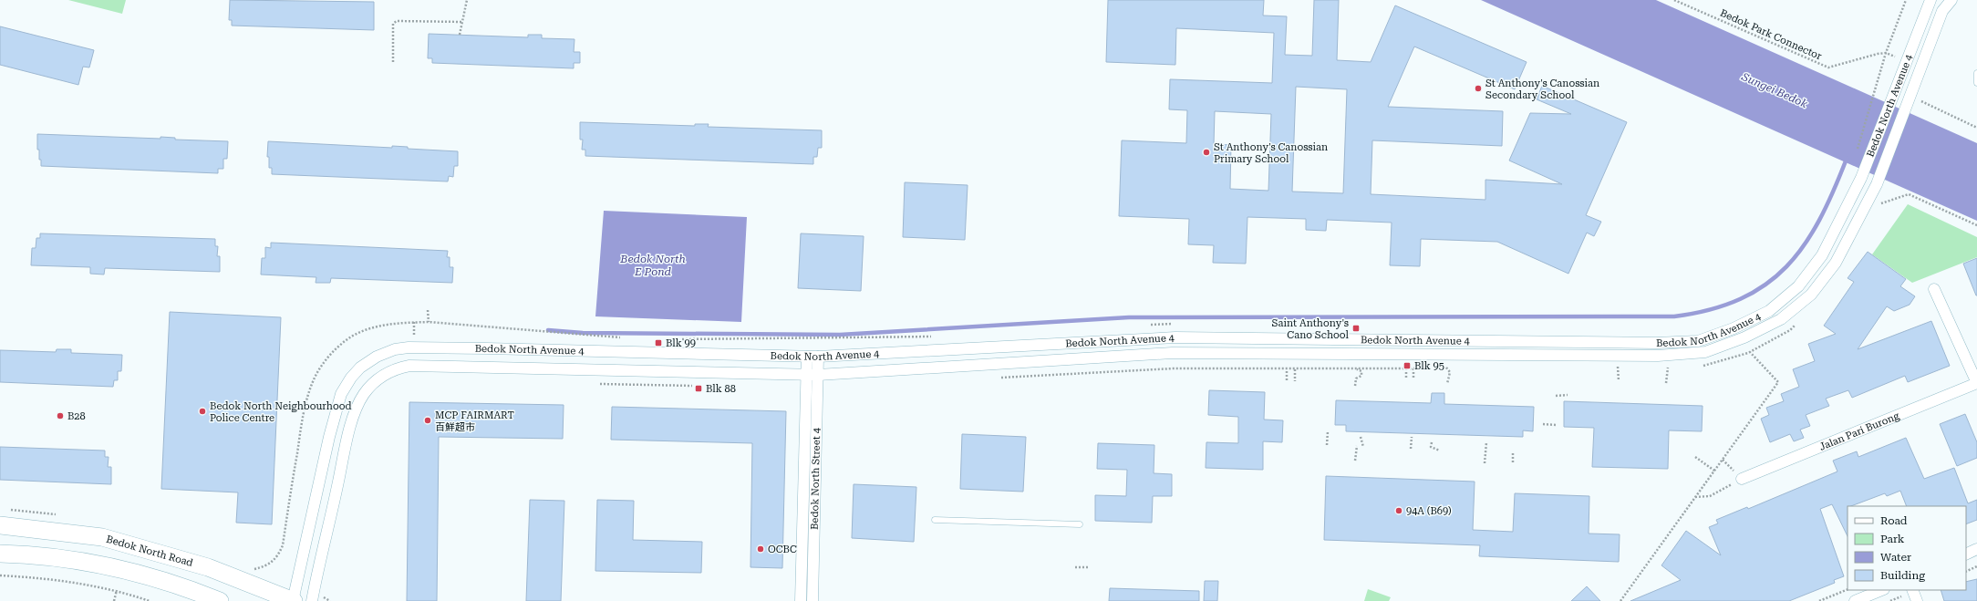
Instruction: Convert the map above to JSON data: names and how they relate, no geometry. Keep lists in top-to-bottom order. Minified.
{"streets":{"main road":["Bedok North Road"],"street":["Bedok North Avenue 4","Jalan Pari Burong","Bedok North Street 4"],"path":["Bedok Park Connector"]},"crossings":[["Bedok North Avenue 4","Bedok North Street 4"],["Bedok North Avenue 4","Bedok North Road"]],"water":["Sungei Bedok","Bedok North E Pond"],"places":{"other":["St Anthony's Canossian Secondary School","St Anthony's Canossian Primary School","Bedok North Neighbourhood Police Centre","B28","MCP FAIRMART 百鮮超市","94A (B69)","OCBC"],"transit":["Saint Anthony's Cano School","Blk 99","Blk 95","Blk 88"]},"legend":["Road","Park","Water","Building"]}
